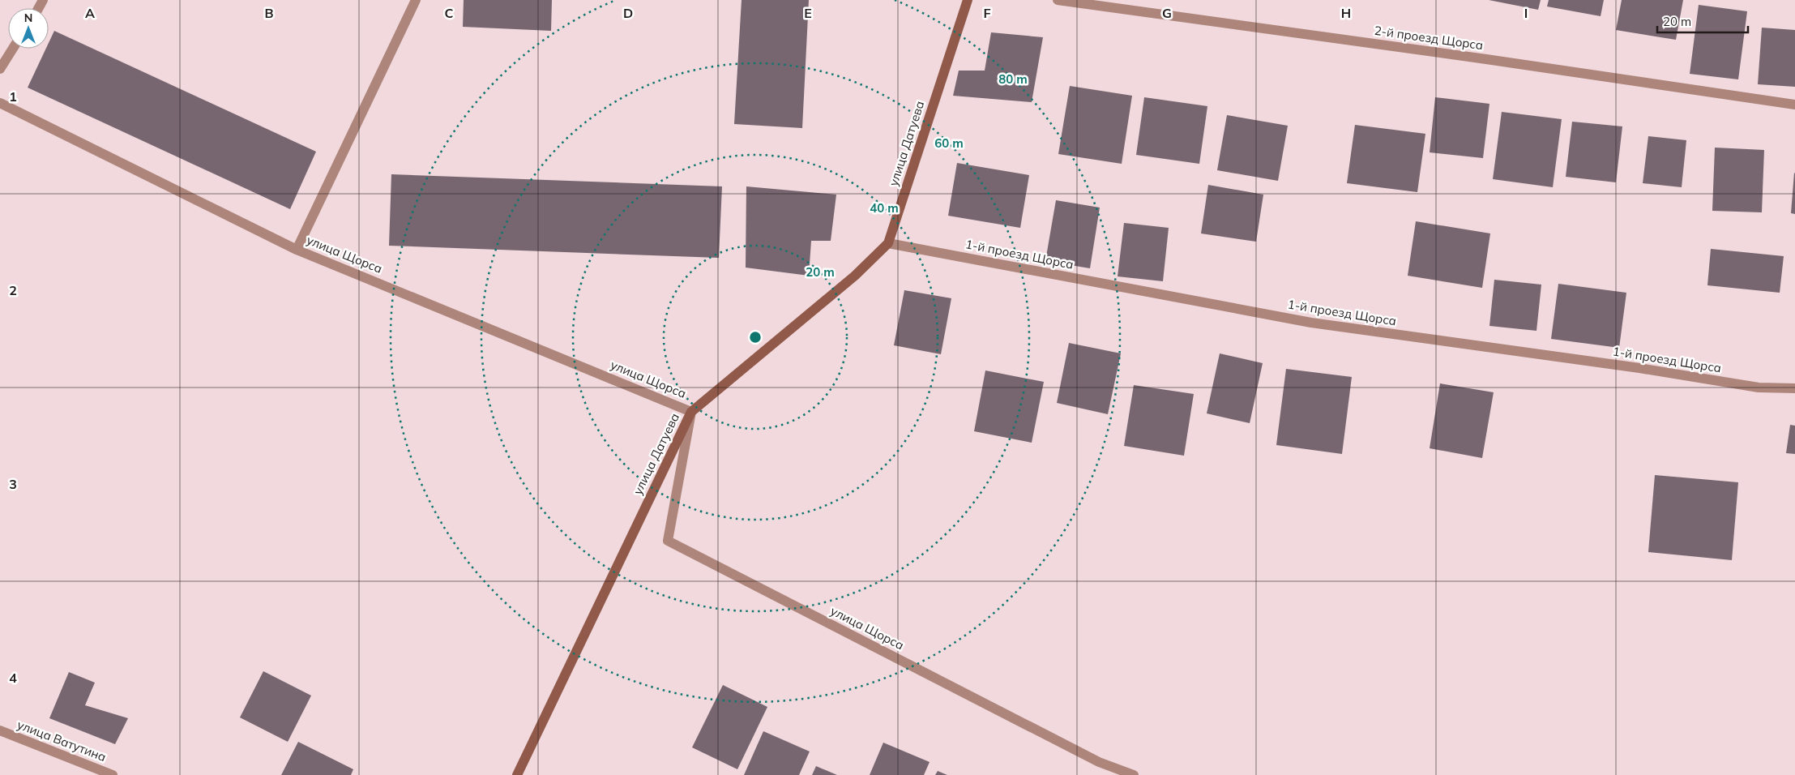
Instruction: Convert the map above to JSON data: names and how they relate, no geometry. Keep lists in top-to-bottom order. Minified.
{"streets":{"street":["2-й проезд Щорса","улица Датуева","улица Щорса","1-й проезд Щорса","улица Ватутина"]},"crossings":[["улица Датуева","улица Щорса"],["улица Датуева","1-й проезд Щорса"]],"scale_bar":"20 m","north":"top","grid":{"columns":["A","B","C","D","E","F","G","H","I"],"rows":["1","2","3","4"]},"rings":["80 m","60 m","40 m","20 m"]}
